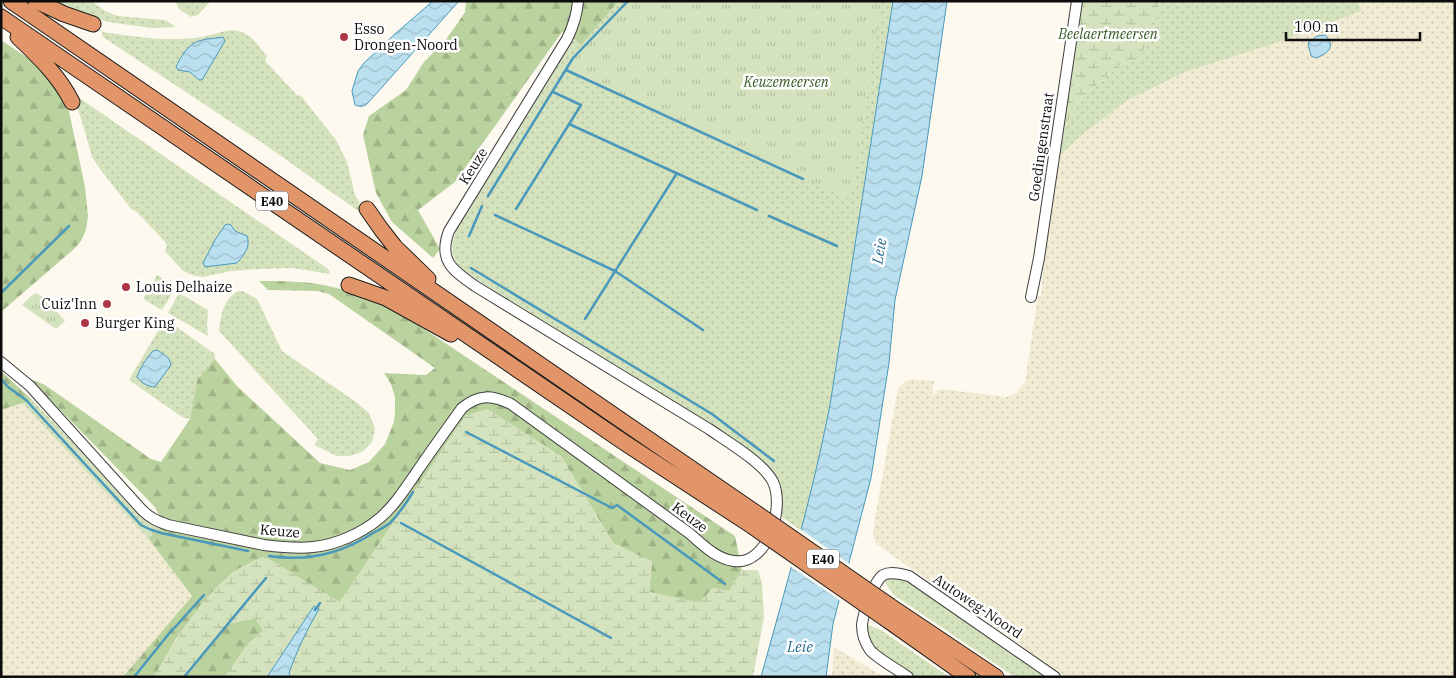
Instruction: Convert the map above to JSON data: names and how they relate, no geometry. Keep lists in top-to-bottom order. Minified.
{"streets":{"highway":["E40"],"street":["Goedingenstraat","Keuze","Autoweg-Noord"]},"water":["Leie"],"parks":["Beelaertmeersen","Keuzemeersen"],"places":["Esso Drongen-Noord","Louis Delhaize","Cuiz'Inn","Burger King"],"scale_bar":"100 m"}
